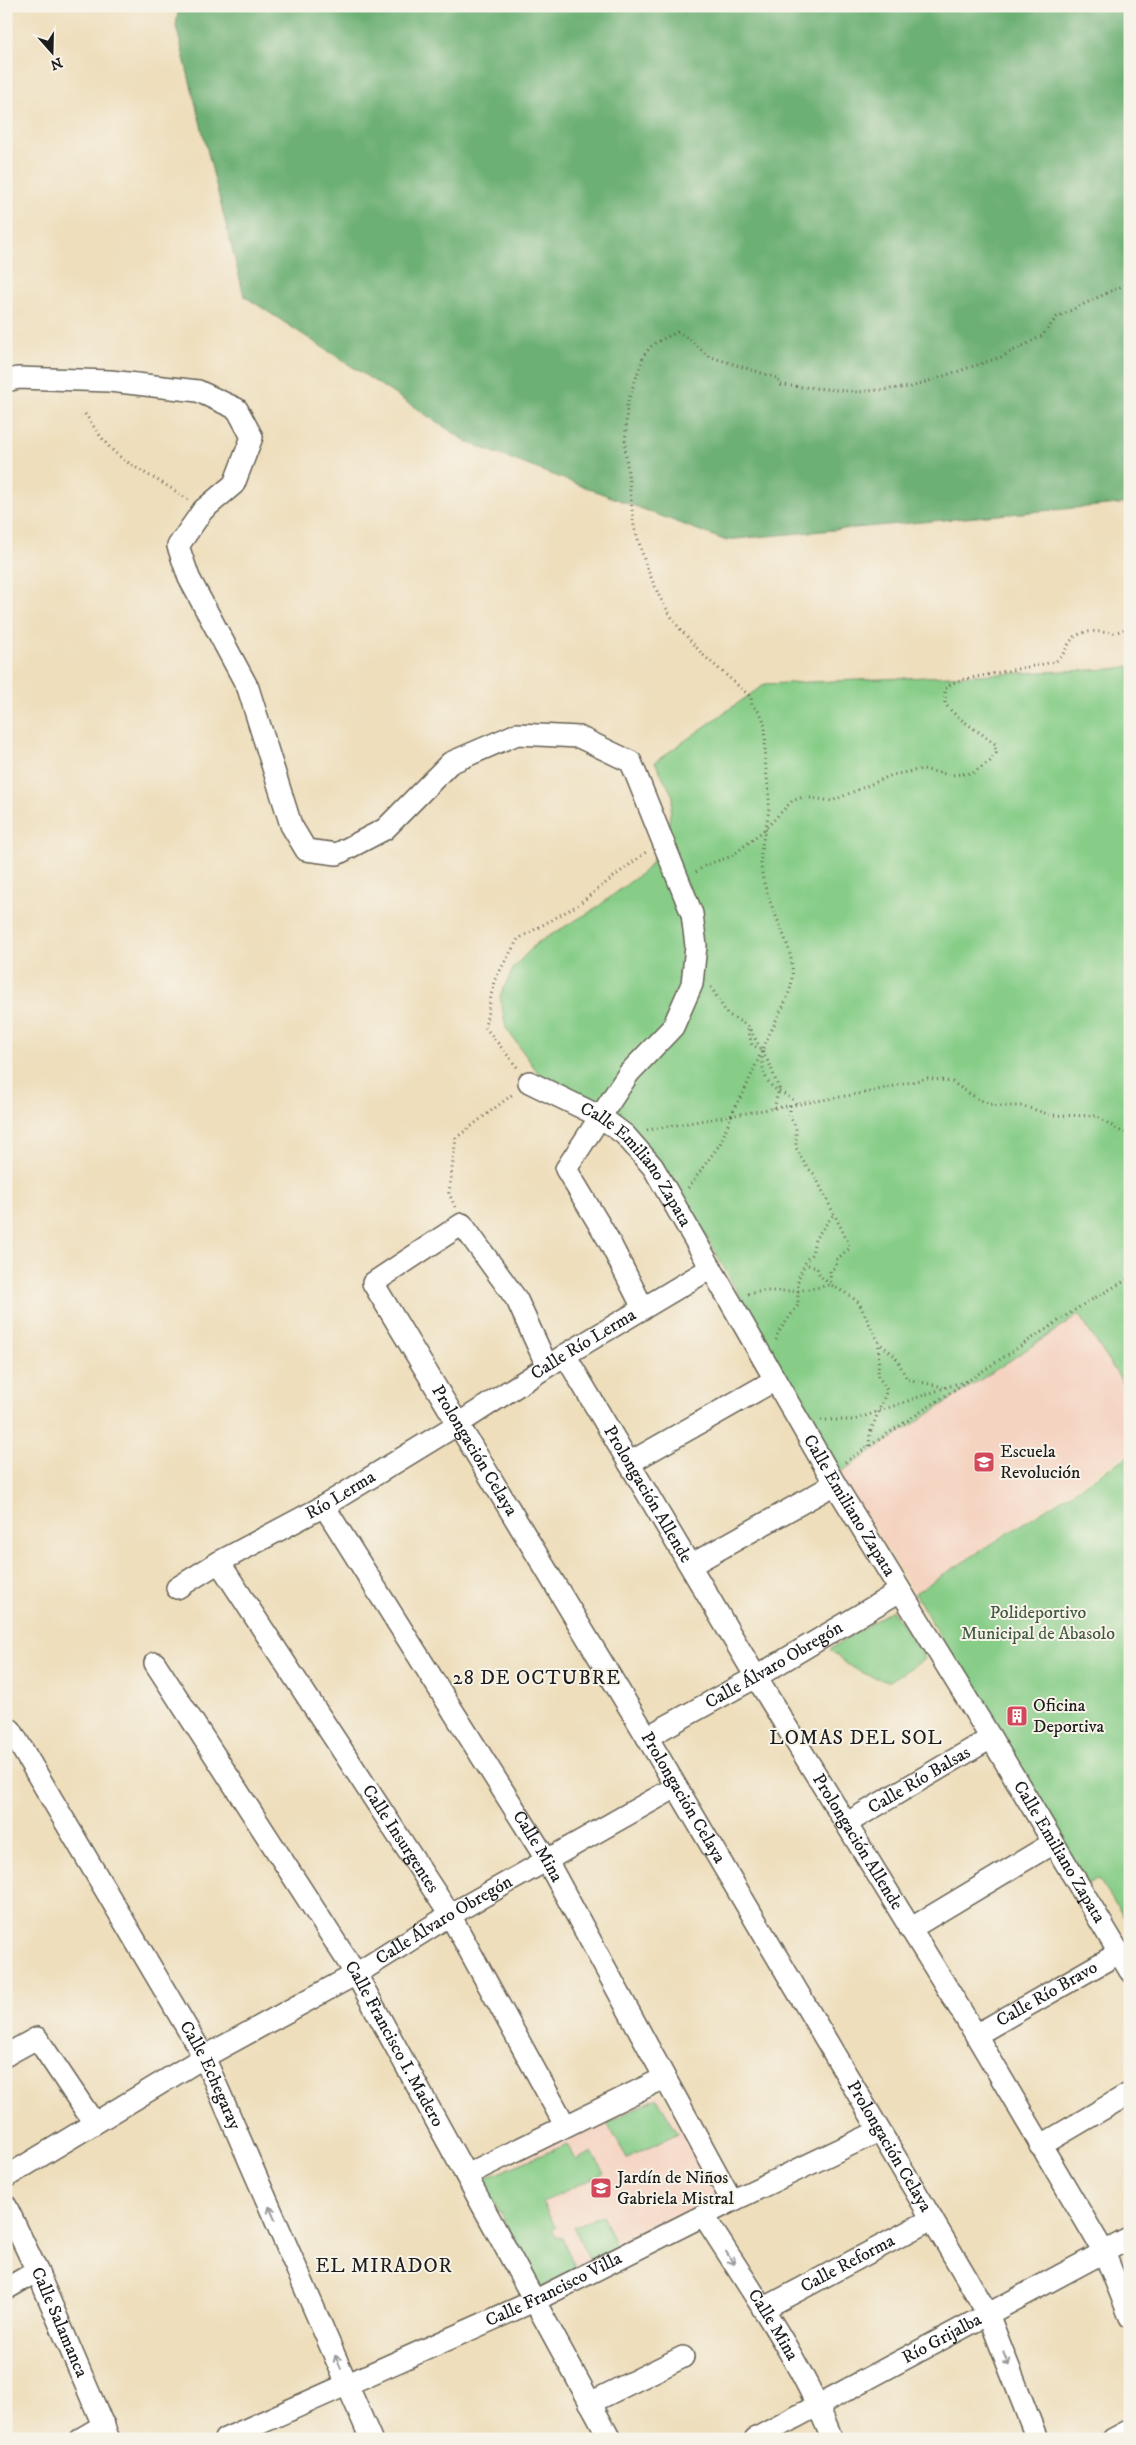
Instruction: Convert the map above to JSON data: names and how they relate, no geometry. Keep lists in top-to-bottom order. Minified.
{"streets":{"street":["Calle Emiliano Zapata","Calle Río Lerma","Prolongación Celaya","Río Lerma","Prolongación Allende","Calle Álvaro Obregón","Calle Río Balsas","Calle Insurgentes","Calle Mina","Calle Río Bravo","Calle Francisco I. Madero","Calle Echegaray","Calle Reforma","Calle Francisco Villa","Calle Salamanca","Río Grijalba"]},"crossings":[["Calle Emiliano Zapata","Calle Río Lerma"],["Calle Emiliano Zapata","Calle Álvaro Obregón"],["Calle Emiliano Zapata","Calle Río Balsas"],["Calle Emiliano Zapata","Calle Río Bravo"],["Calle Río Lerma","Prolongación Celaya"],["Calle Río Lerma","Río Lerma"],["Calle Río Lerma","Prolongación Allende"],["Prolongación Celaya","Río Lerma"],["Prolongación Celaya","Calle Álvaro Obregón"],["Prolongación Celaya","Calle Reforma"],["Prolongación Celaya","Calle Francisco Villa"],["Prolongación Celaya","Río Grijalba"],["Río Lerma","Calle Insurgentes"],["Río Lerma","Calle Mina"],["Prolongación Allende","Calle Álvaro Obregón"],["Prolongación Allende","Calle Río Balsas"],["Prolongación Allende","Calle Río Bravo"],["Prolongación Allende","Río Grijalba"],["Calle Álvaro Obregón","Calle Insurgentes"],["Calle Álvaro Obregón","Calle Mina"],["Calle Álvaro Obregón","Calle Francisco I. Madero"],["Calle Álvaro Obregón","Calle Echegaray"],["Calle Mina","Calle Reforma"],["Calle Mina","Calle Francisco Villa"],["Calle Mina","Río Grijalba"],["Calle Francisco I. Madero","Calle Francisco Villa"],["Calle Echegaray","Calle Francisco Villa"]],"one_way":["Calle Echegaray"],"districts":["28 DE OCTUBRE","LOMAS DEL SOL","EL MIRADOR"],"parks":["Polideportivo Municipal de Abasolo"],"places":{"school or university":["Escuela Revolución","Jardín de Niños Gabriela Mistral"],"building":["Oficina Deportiva"]},"north":"bottom"}
